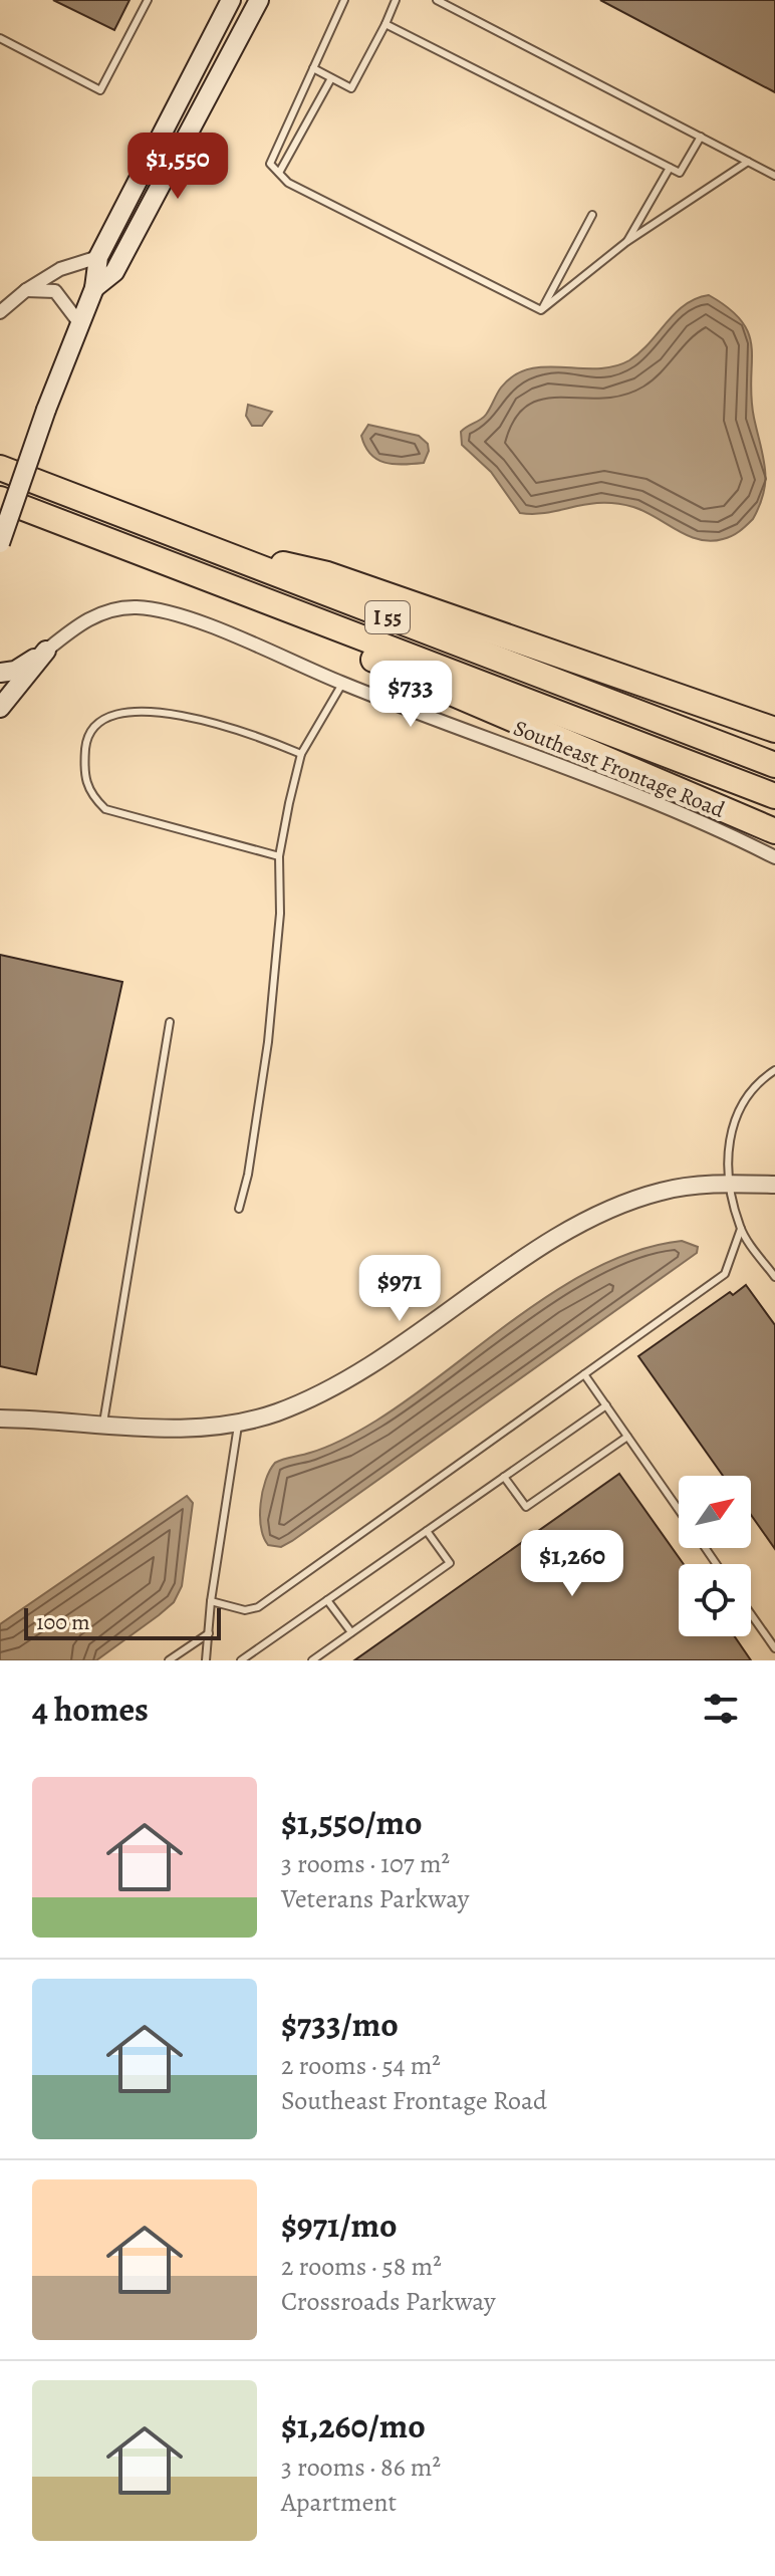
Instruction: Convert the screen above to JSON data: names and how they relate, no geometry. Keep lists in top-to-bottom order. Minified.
{"streets":{"highway":["I 55"],"street":["Southeast Frontage Road"]},"scale_bar":"100 m","north":"top right","page":{"price":["$1,550","$733","$971","$1,260"],"scale":"100 m","heading":"4 homes","list":[{"name":"$1,550/mo","note":"3 rooms · 107 m² · Veterans Parkway"},{"name":"$733/mo","note":"2 rooms · 54 m² · Southeast Frontage Road"},{"name":"$971/mo","note":"2 rooms · 58 m² · Crossroads Parkway"},{"name":"$1,260/mo","note":"3 rooms · 86 m² · Apartment"}]}}
